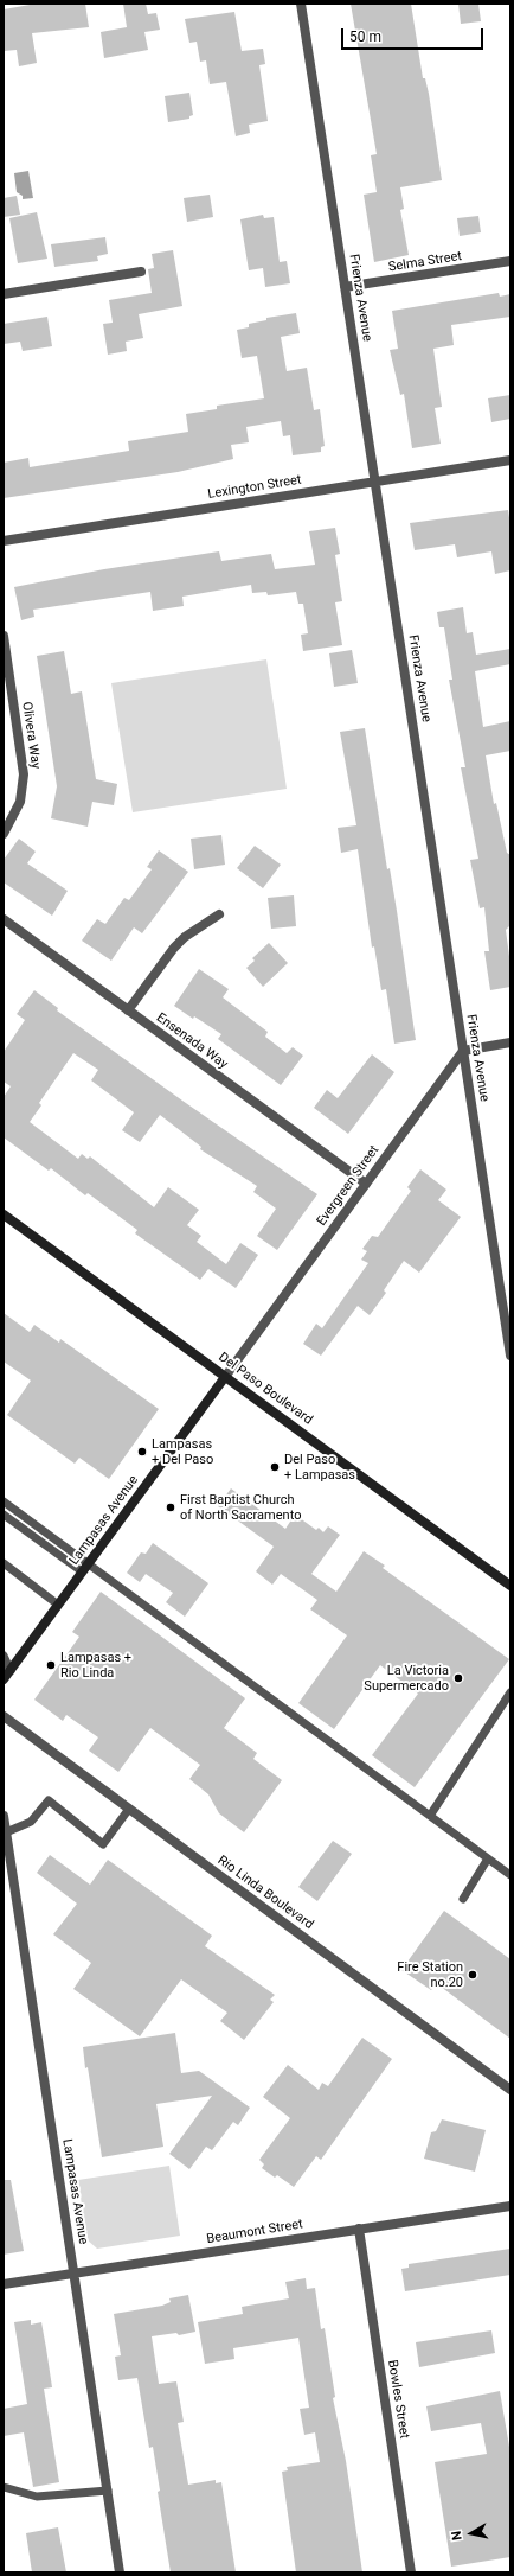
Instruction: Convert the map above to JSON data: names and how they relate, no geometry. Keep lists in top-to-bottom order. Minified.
{"streets":{"main road":["Del Paso Boulevard","Lampasas Avenue"],"street":["Selma Street","Frienza Avenue","Lexington Street","Olivera Way","Ensenada Way","Evergreen Street","Rio Linda Boulevard","Beaumont Street","Bowles Street"]},"crossings":[["Selma Street","Frienza Avenue"],["Frienza Avenue","Lexington Street"],["Frienza Avenue","Evergreen Street"],["Ensenada Way","Evergreen Street"],["Evergreen Street","Del Paso Boulevard"],["Evergreen Street","Lampasas Avenue"],["Del Paso Boulevard","Lampasas Avenue"],["Lampasas Avenue","Beaumont Street"],["Beaumont Street","Bowles Street"]],"places":["Lampasas + Del Paso","Del Paso + Lampasas","First Baptist Church of North Sacramento","Lampasas + Rio Linda","La Victoria Supermercado","Fire Station no.20"],"scale_bar":"50 m","north":"left"}
